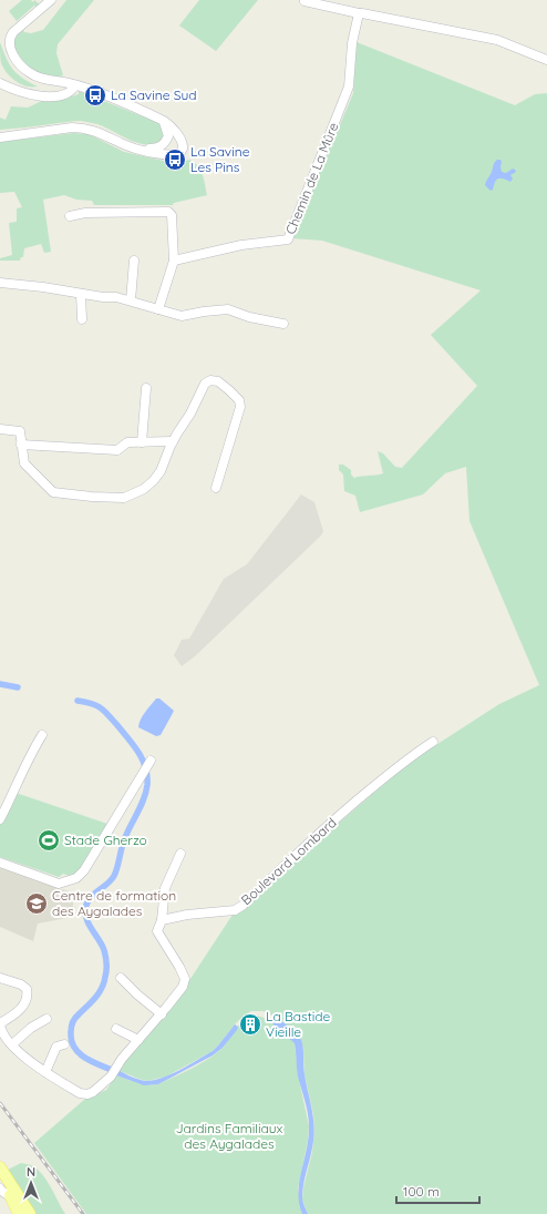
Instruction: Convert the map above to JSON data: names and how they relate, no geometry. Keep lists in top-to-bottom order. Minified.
{"streets":{"street":["Chemin de La Mûre","Boulevard Lombard"]},"parks":["Jardins Familiaux des Aygalades"],"places":{"bus stop":["La Savine Sud","La Savine Les Pins"],"sports":["Stade Gherzo"],"school or university":["Centre de formation des Aygalades"],"building":["La Bastide Vieille"]},"scale_bar":"100 m","north":"top"}
